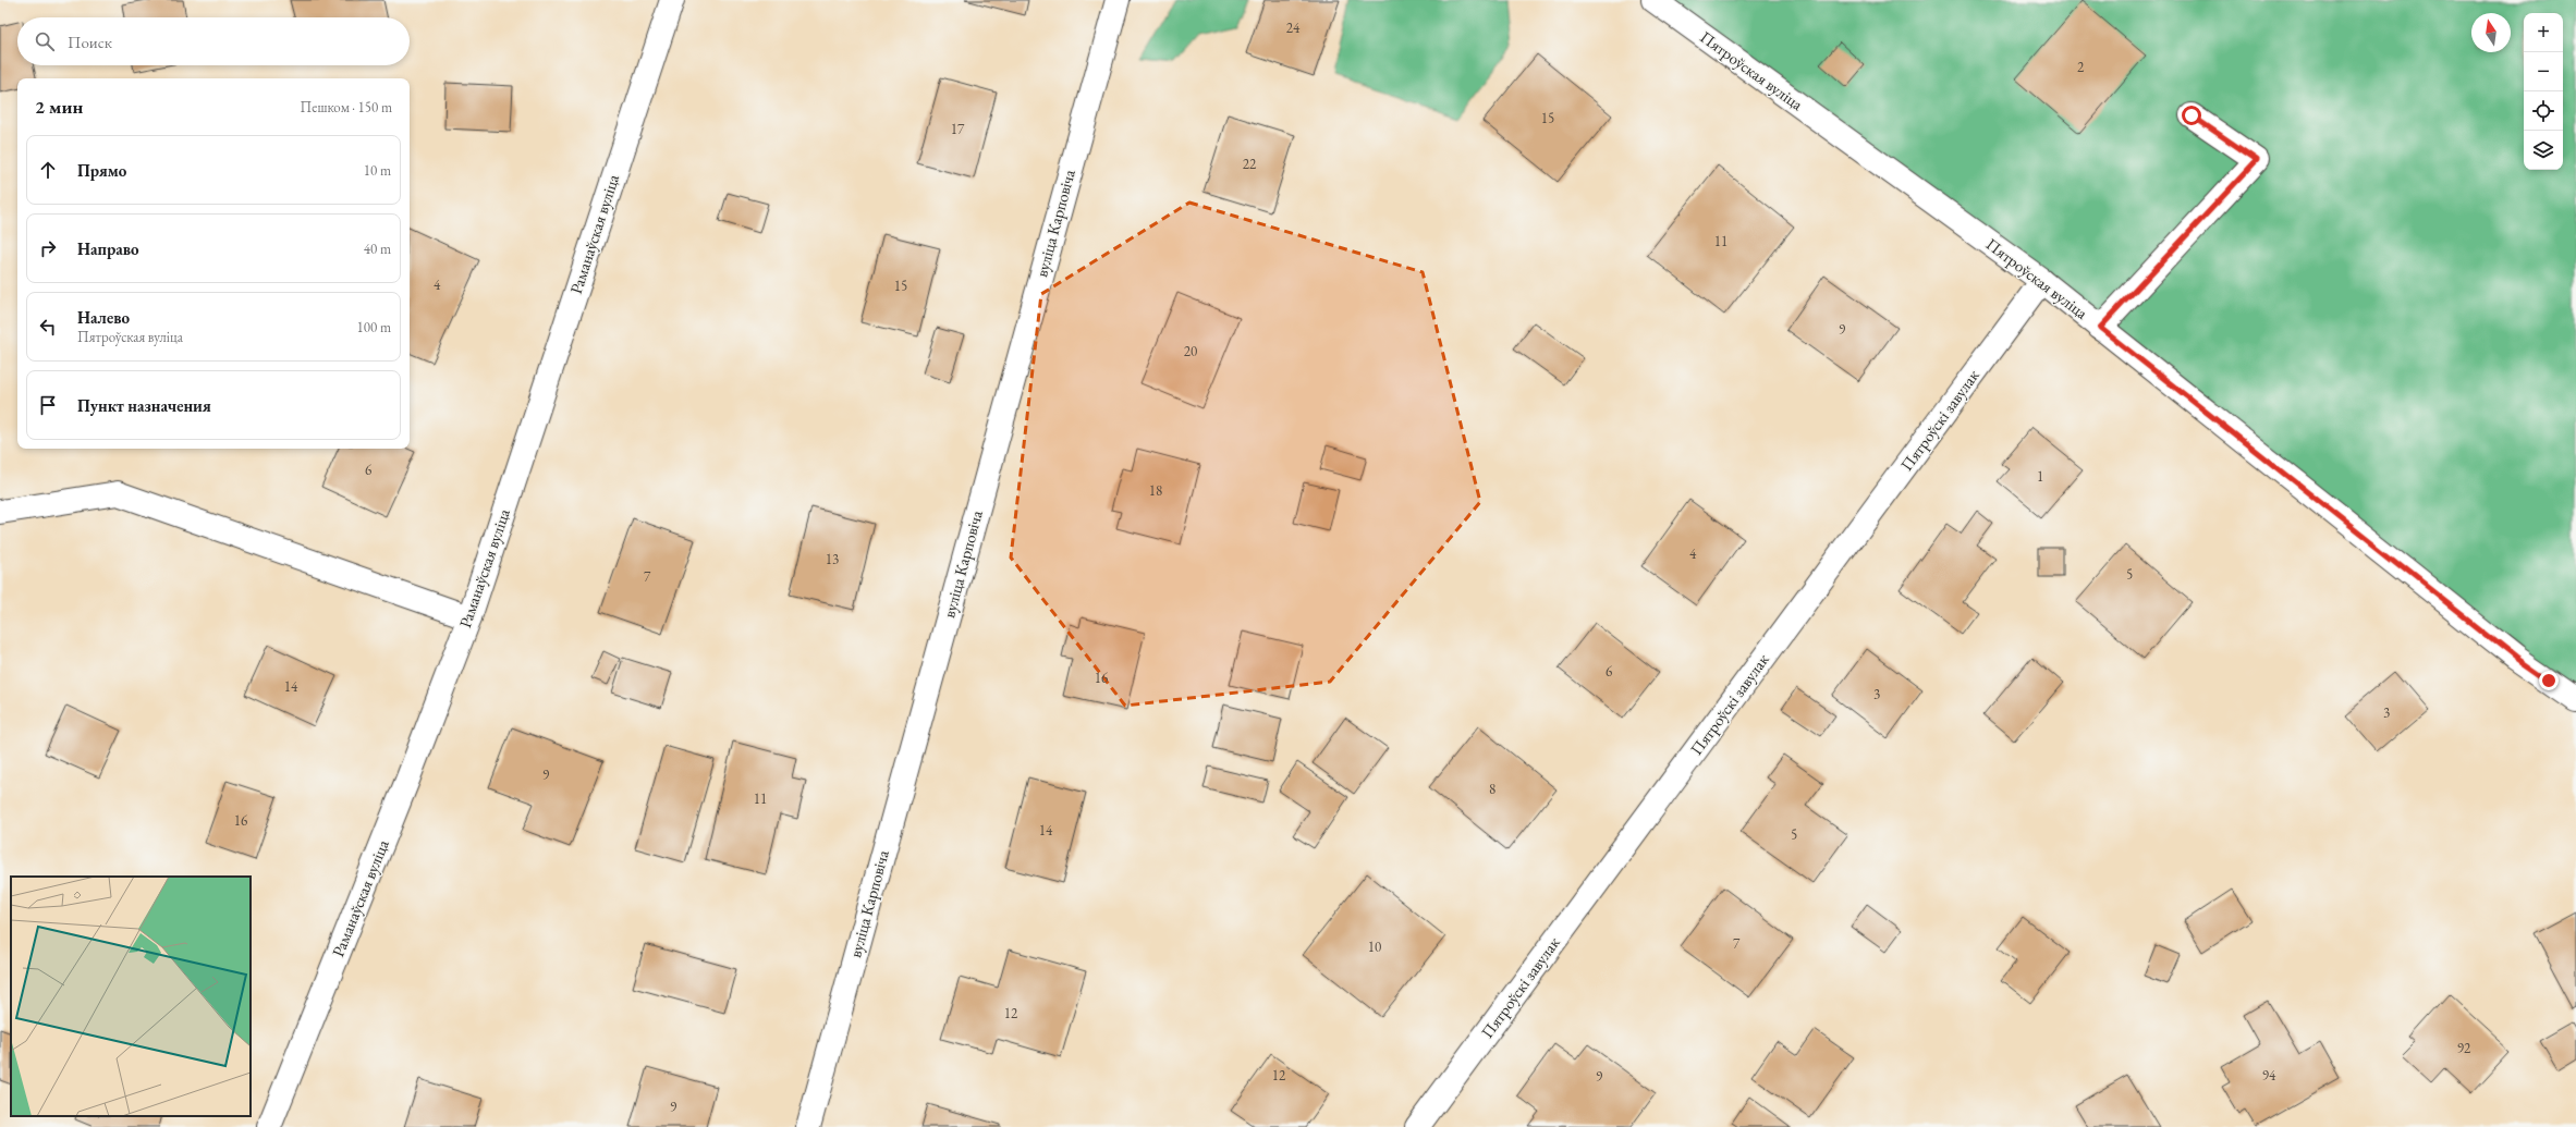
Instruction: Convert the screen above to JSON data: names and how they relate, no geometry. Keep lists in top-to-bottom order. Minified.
{"streets":{"street":["Пятроўская вуліца","вуліца Карповіча","Раманаўская вуліца","Пятроўскі завулак"]},"crossings":[["Пятроўская вуліца","Пятроўскі завулак"]],"house_numbers":["24","2","15","17","22","11","4","15","9","20","6","1","18","4","13","5","7","6","16","14","3","3","9","8","11","16","14","5","7","10","12","92","12","94","9","9"],"north":"top","page":{"map_buttons":["+","−"],"search":"Поиск","heading":["2 мин","Пешком · 150 m"],"list":[["Прямо","10 m"],["Направо","40 m"],["Налево","Пятроўская вуліца","100 m"],"Пункт назначения"]}}
